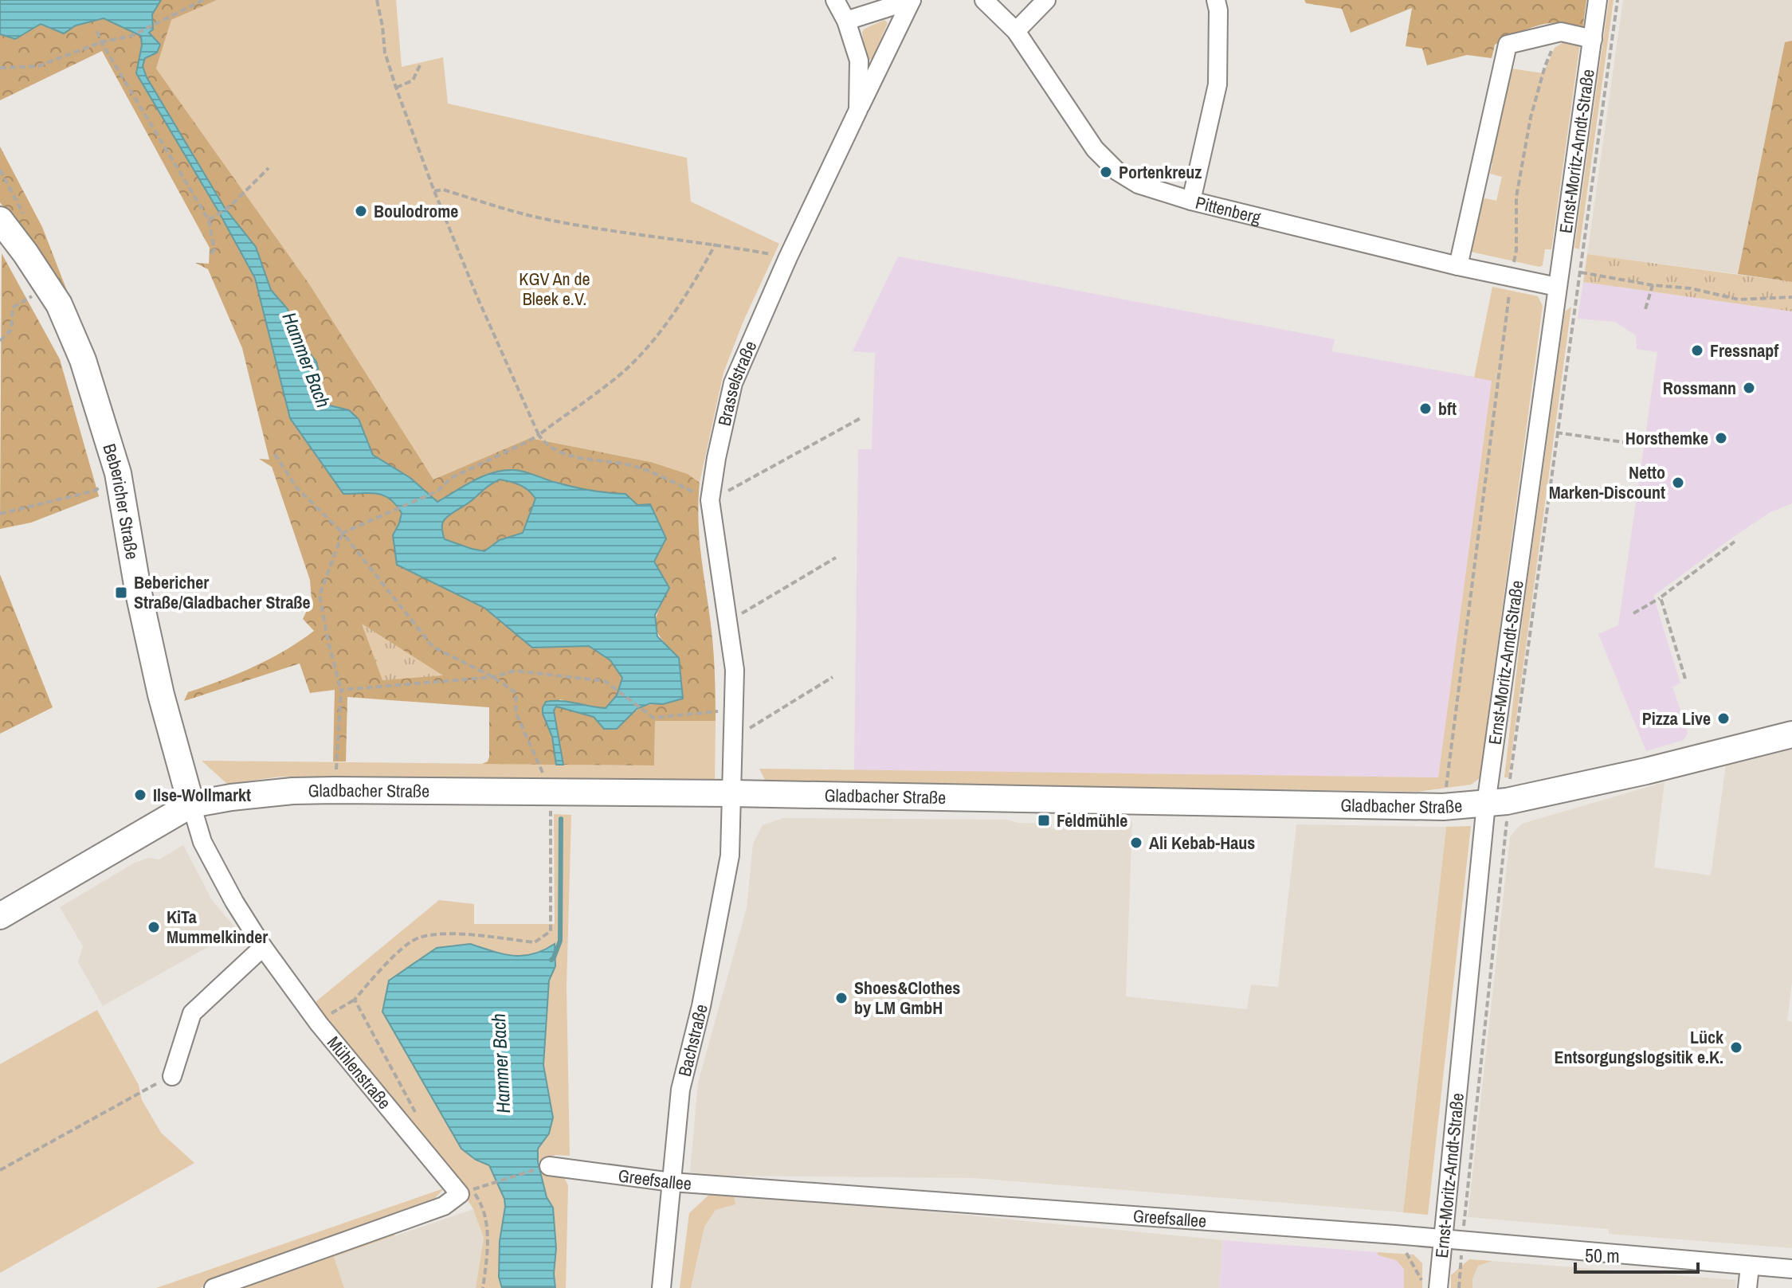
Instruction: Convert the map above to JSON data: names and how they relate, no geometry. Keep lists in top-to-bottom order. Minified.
{"streets":{"main road":["Bebericher Straße","Gladbacher Straße"],"street":["Ernst-Moritz-Arndt-Straße","Pittenberg","Brasselstraße","Bachstraße","Mühlenstraße","Greefsallee"]},"crossings":[["Ernst-Moritz-Arndt-Straße","Pittenberg"],["Ernst-Moritz-Arndt-Straße","Gladbacher Straße"],["Ernst-Moritz-Arndt-Straße","Greefsallee"],["Brasselstraße","Gladbacher Straße"],["Brasselstraße","Bachstraße"],["Bebericher Straße","Gladbacher Straße"],["Bebericher Straße","Mühlenstraße"],["Gladbacher Straße","Bachstraße"],["Gladbacher Straße","Mühlenstraße"],["Bachstraße","Greefsallee"]],"water":["Hammer Bach"],"parks":["KGV An de Bleek e.V."],"places":{"other":["Portenkreuz","Boulodrome","Fressnapf","Rossmann","bft","Horsthemke","Netto Marken-Discount","Pizza Live","Ilse-Wollmarkt","Ali Kebab-Haus","KiTa Mummelkinder","Shoes&Clothes by LM GmbH","Lück Entsorgungslogsitik e.K."],"transit":["Bebericher Straße/Gladbacher Straße","Feldmühle"]},"scale_bar":"50 m"}
